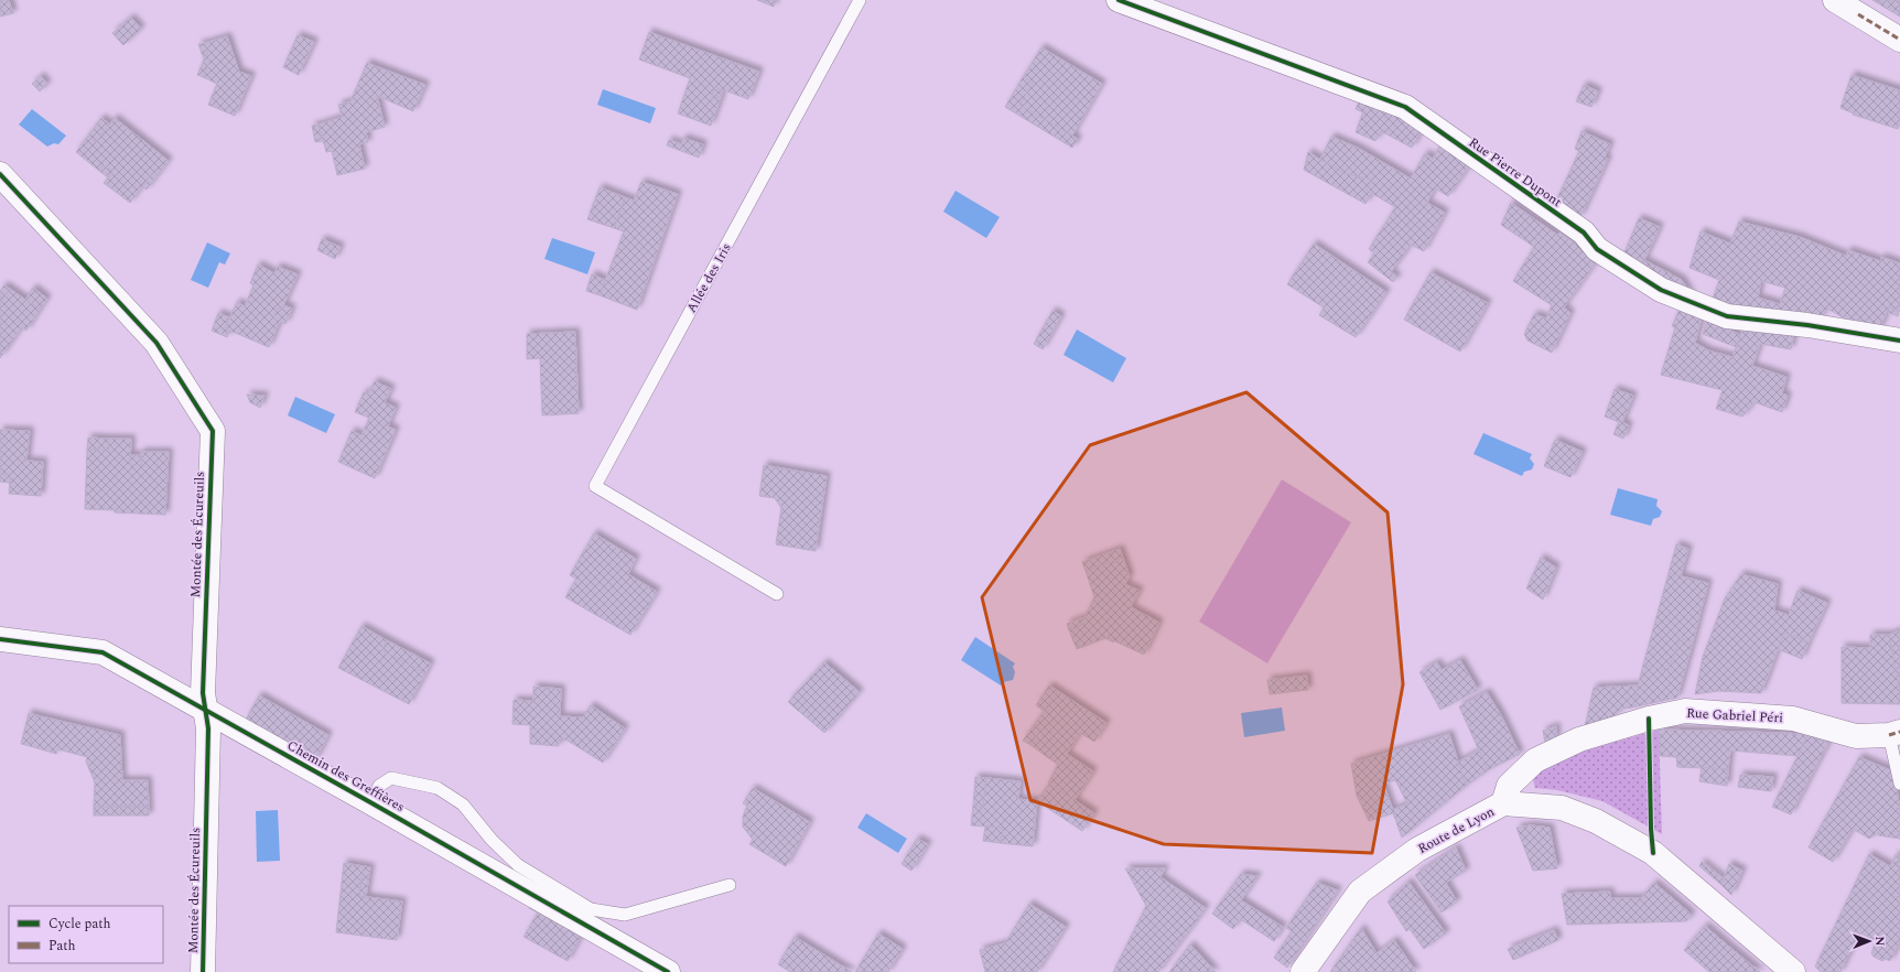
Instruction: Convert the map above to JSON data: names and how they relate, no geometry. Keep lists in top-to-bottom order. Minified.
{"streets":{"street":["Rue Pierre Dupont","Montée des Écureuils","Rue Gabriel Péri","Chemin des Greffières","Route de Lyon"],"lane":["Allée des Iris"]},"crossings":[["Montée des Écureuils","Chemin des Greffières"],["Rue Gabriel Péri","Route de Lyon"]],"legend":["Cycle path","Path"],"north":"right"}
